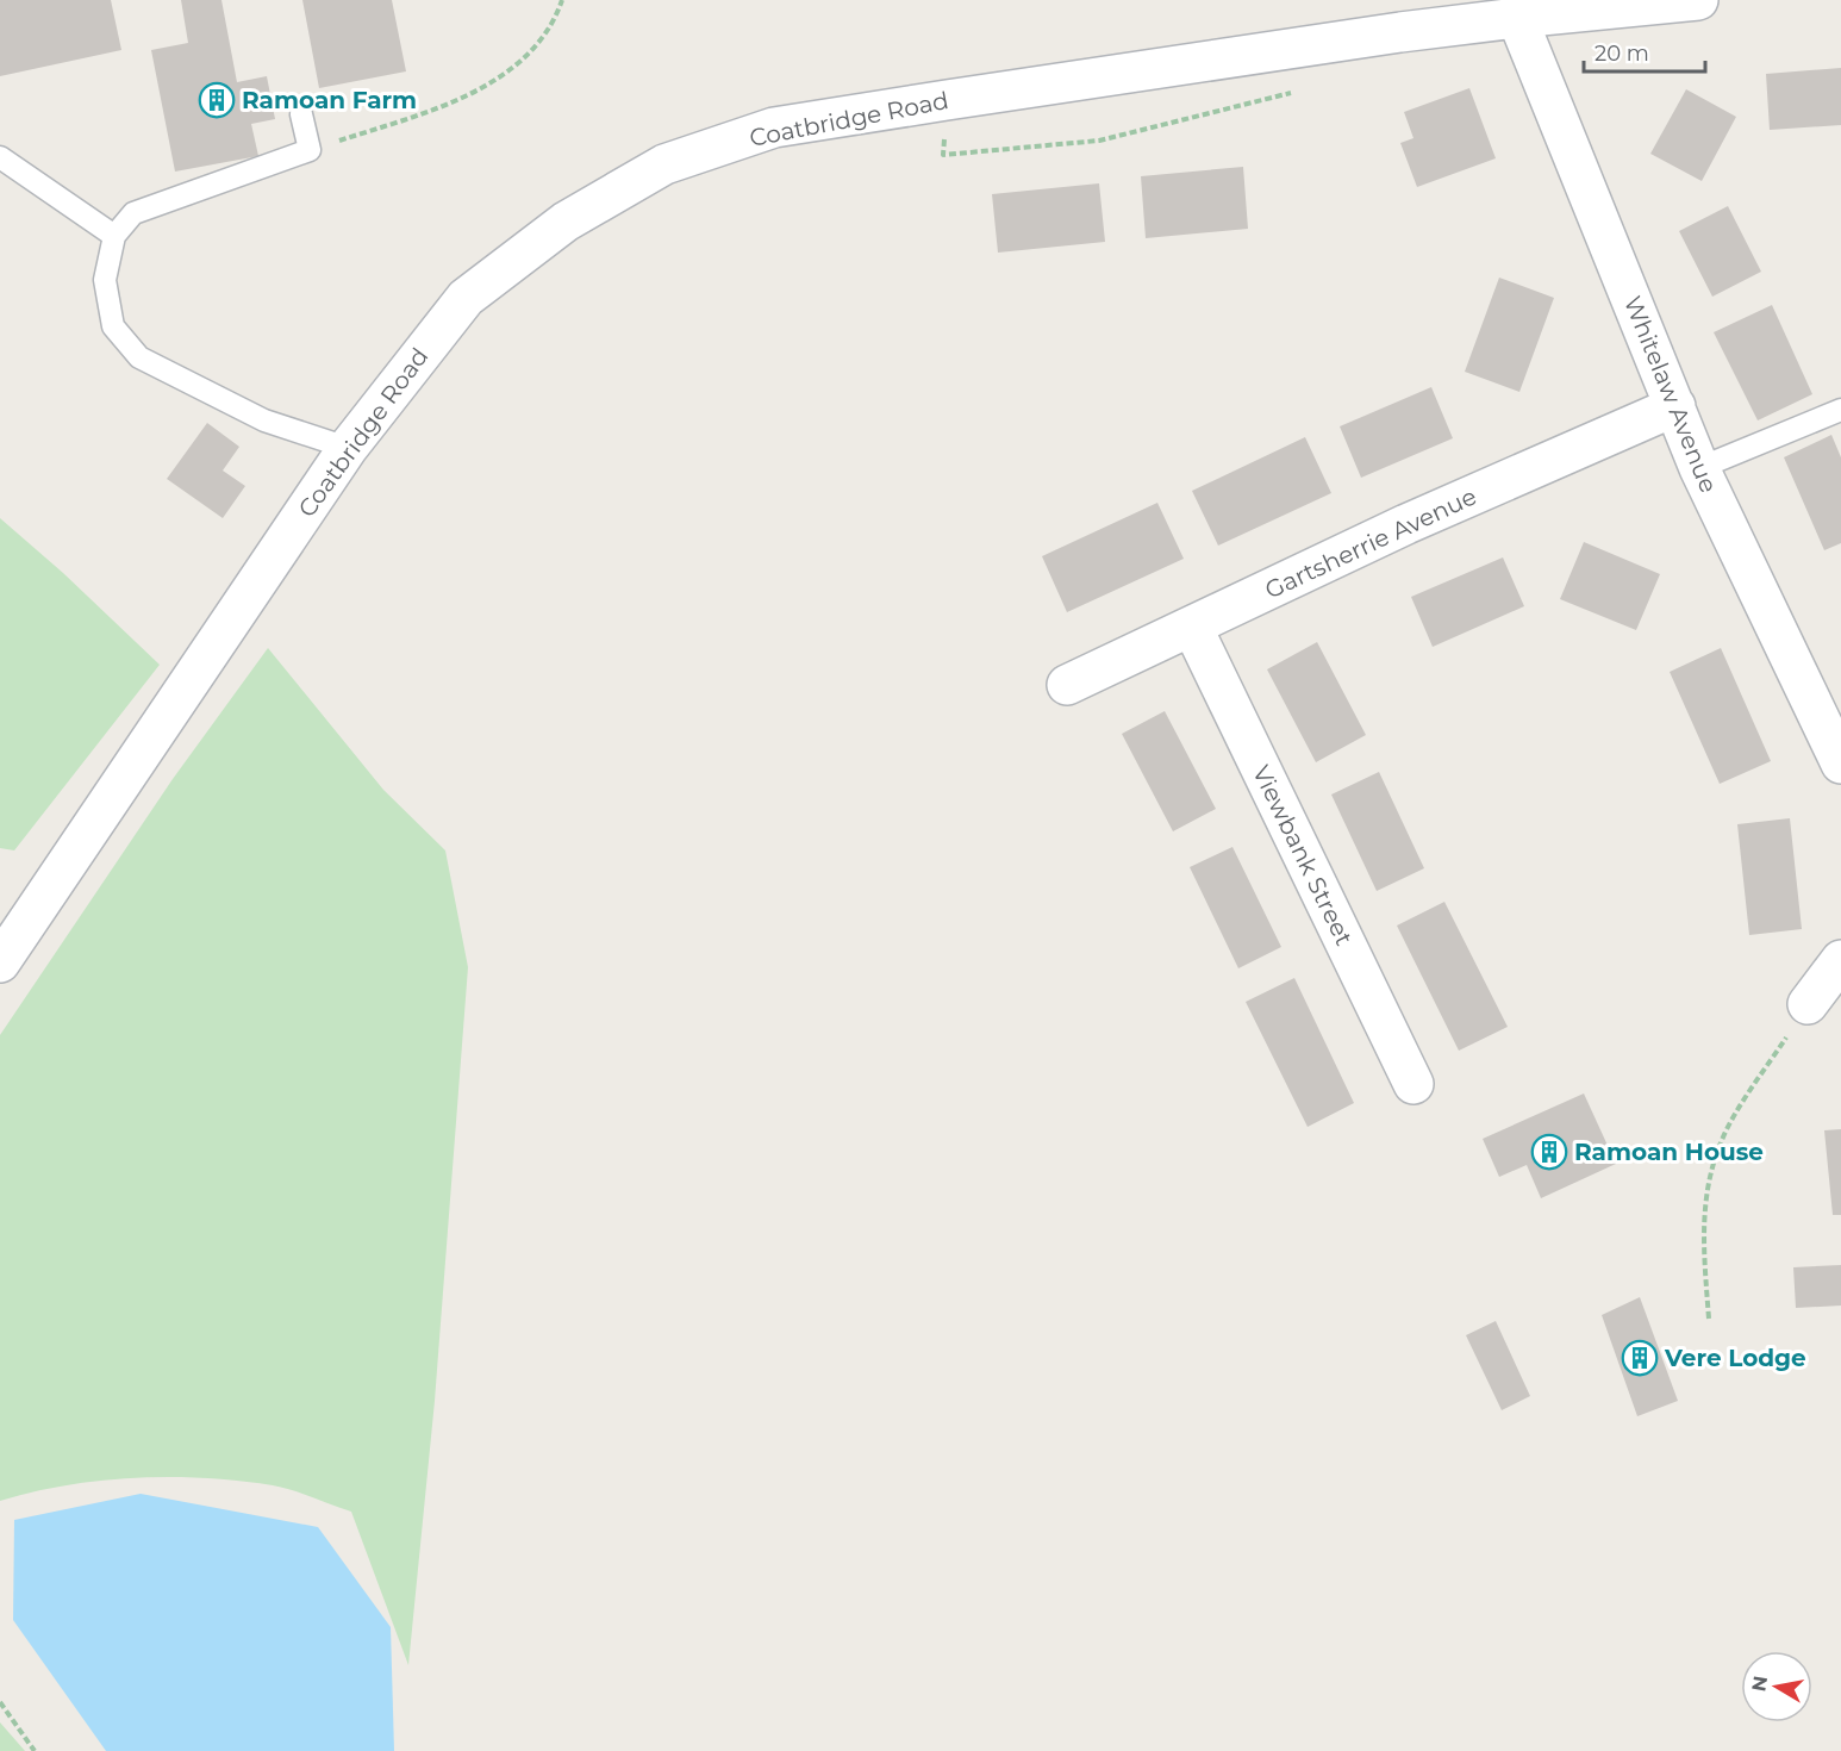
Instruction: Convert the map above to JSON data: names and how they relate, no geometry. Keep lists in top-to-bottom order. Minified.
{"streets":{"main road":["Coatbridge Road","Whitelaw Avenue","Gartsherrie Avenue","Viewbank Street"]},"crossings":[["Coatbridge Road","Whitelaw Avenue"],["Whitelaw Avenue","Gartsherrie Avenue"],["Gartsherrie Avenue","Viewbank Street"]],"places":{"building":["Ramoan Farm","Ramoan House","Vere Lodge"]},"scale_bar":"20 m","north":"left"}
